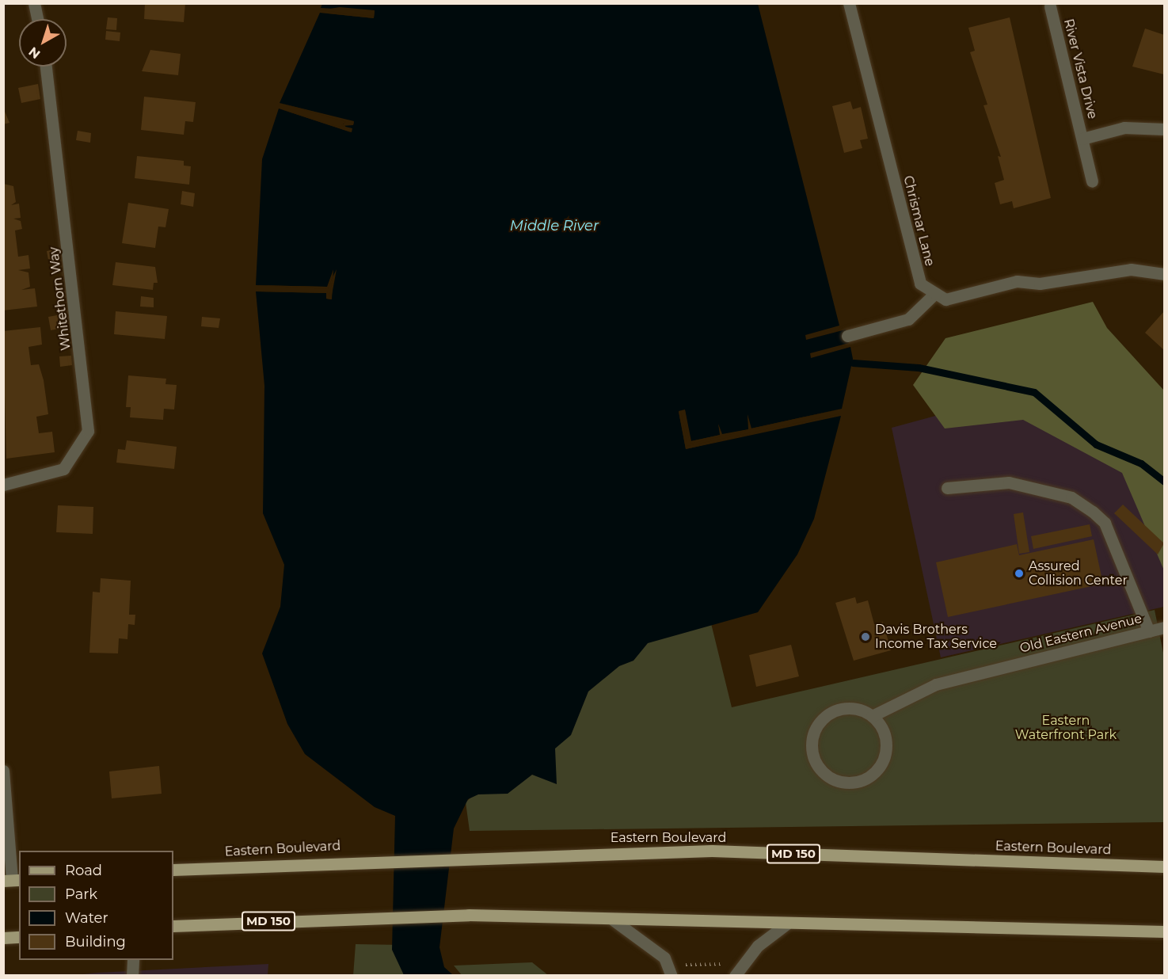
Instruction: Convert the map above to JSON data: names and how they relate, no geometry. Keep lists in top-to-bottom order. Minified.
{"streets":{"main road":["Eastern Boulevard","MD 150"],"street":["River Vista Drive","Chrismar Lane","Whitethorn Way","Old Eastern Avenue"]},"water":["Middle River"],"parks":["Eastern Waterfront Park"],"places":["Assured Collision Center","Davis Brothers Income Tax Service"],"legend":["Road","Park","Water","Building"],"north":"bottom left"}
